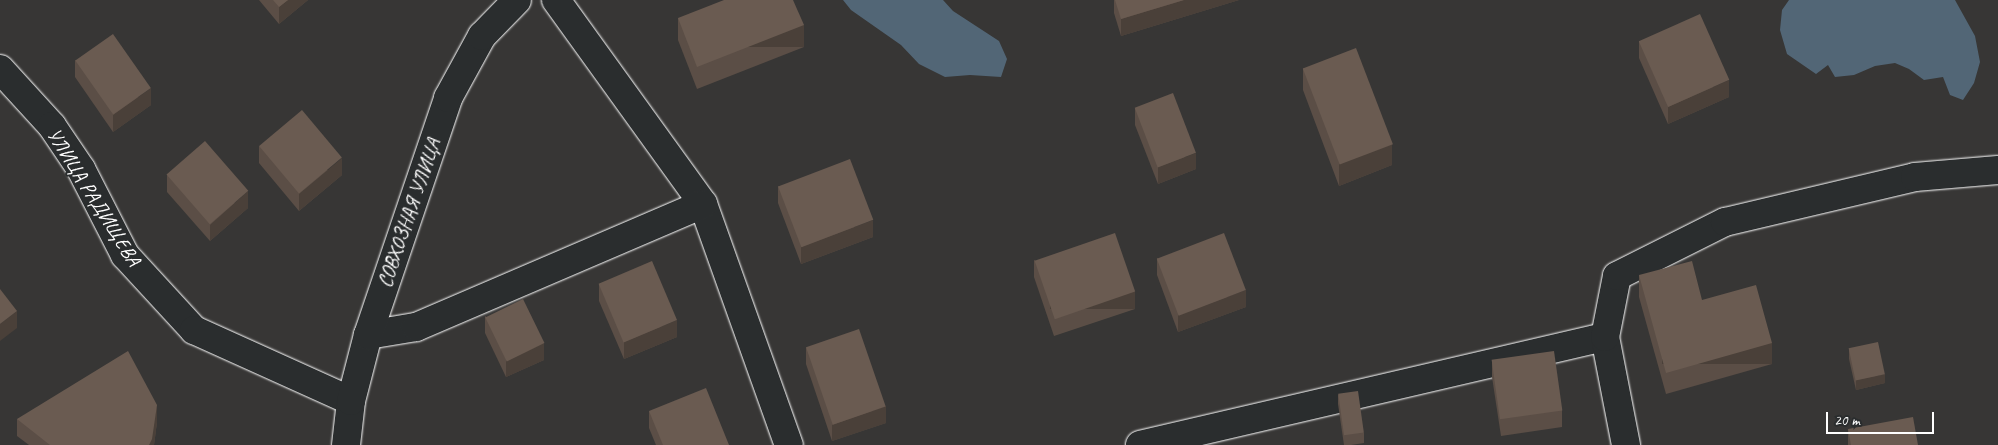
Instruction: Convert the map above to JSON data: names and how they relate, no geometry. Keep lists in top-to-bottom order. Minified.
{"streets":{"street":["УЛИЦА РАДИЩЕВА","СОВХОЗНАЯ УЛИЦА"]},"crossings":[["УЛИЦА РАДИЩЕВА","СОВХОЗНАЯ УЛИЦА"]],"scale_bar":"20 m"}
